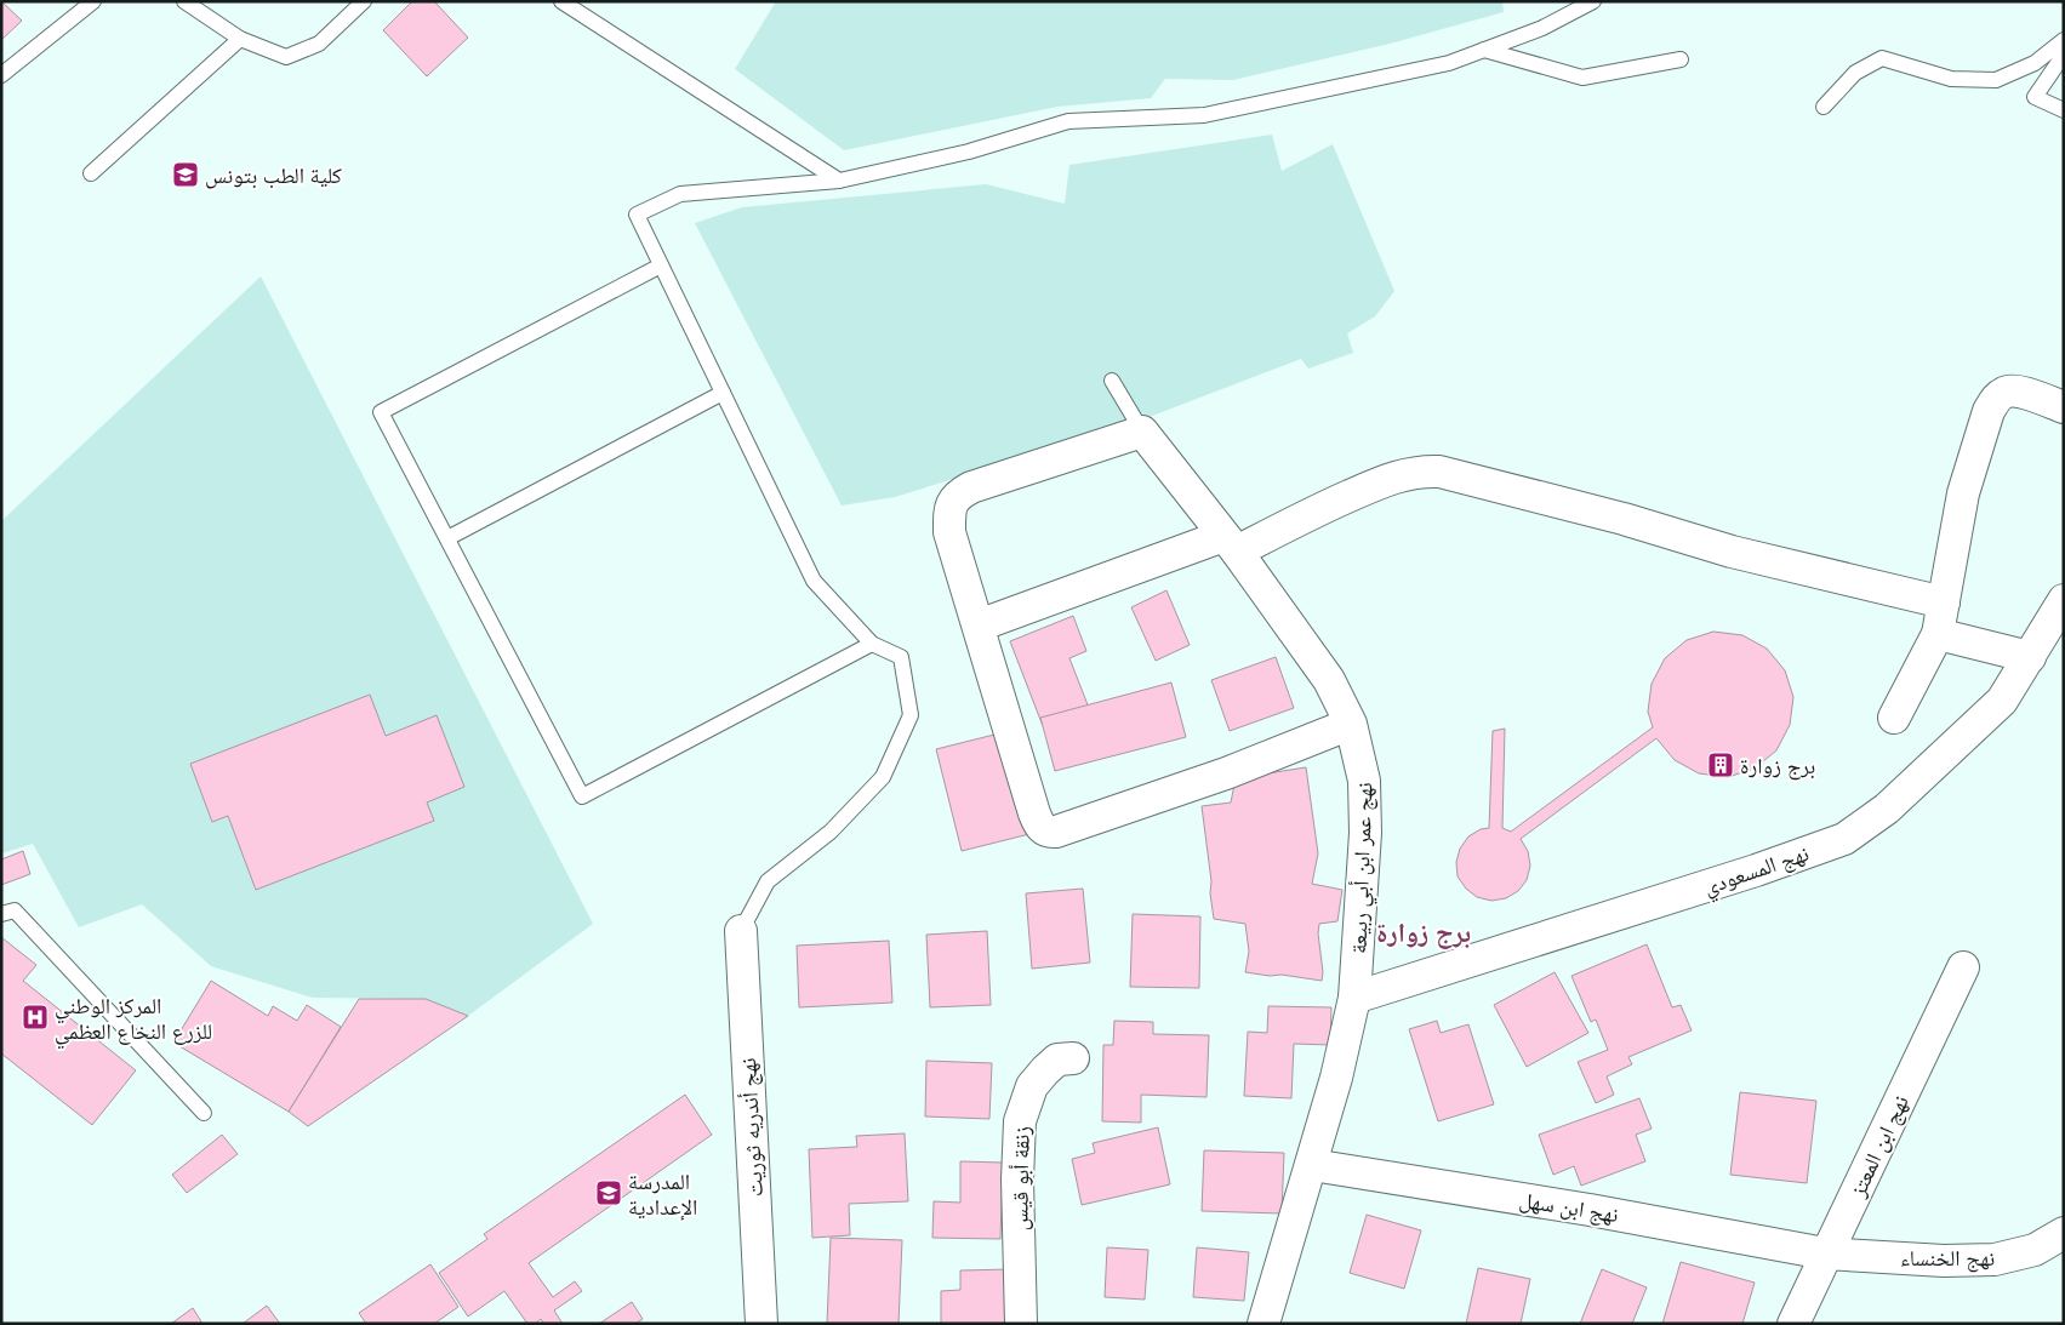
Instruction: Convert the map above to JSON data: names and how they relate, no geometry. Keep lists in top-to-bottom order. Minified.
{"streets":{"street":["نهج عمر ابن أبي ربيعة","نهج المسعودي","نهج أندريه ثوريت","نهج ابن المعتز","زنقة أبو قيس","نهج ابن سهل","نهج الخنساء"]},"crossings":[["نهج عمر ابن أبي ربيعة","نهج المسعودي"],["نهج عمر ابن أبي ربيعة","نهج ابن سهل"],["نهج ابن المعتز","نهج ابن سهل"],["نهج ابن المعتز","نهج الخنساء"],["نهج ابن سهل","نهج الخنساء"]],"districts":["برج زوارة"],"places":{"school or university":["كلية الطب بتونس","المدرسة الإعدادية"],"building":["برج زوارة"],"hospital":["المركز الوطني للزرع النخاع العظمي"]}}
